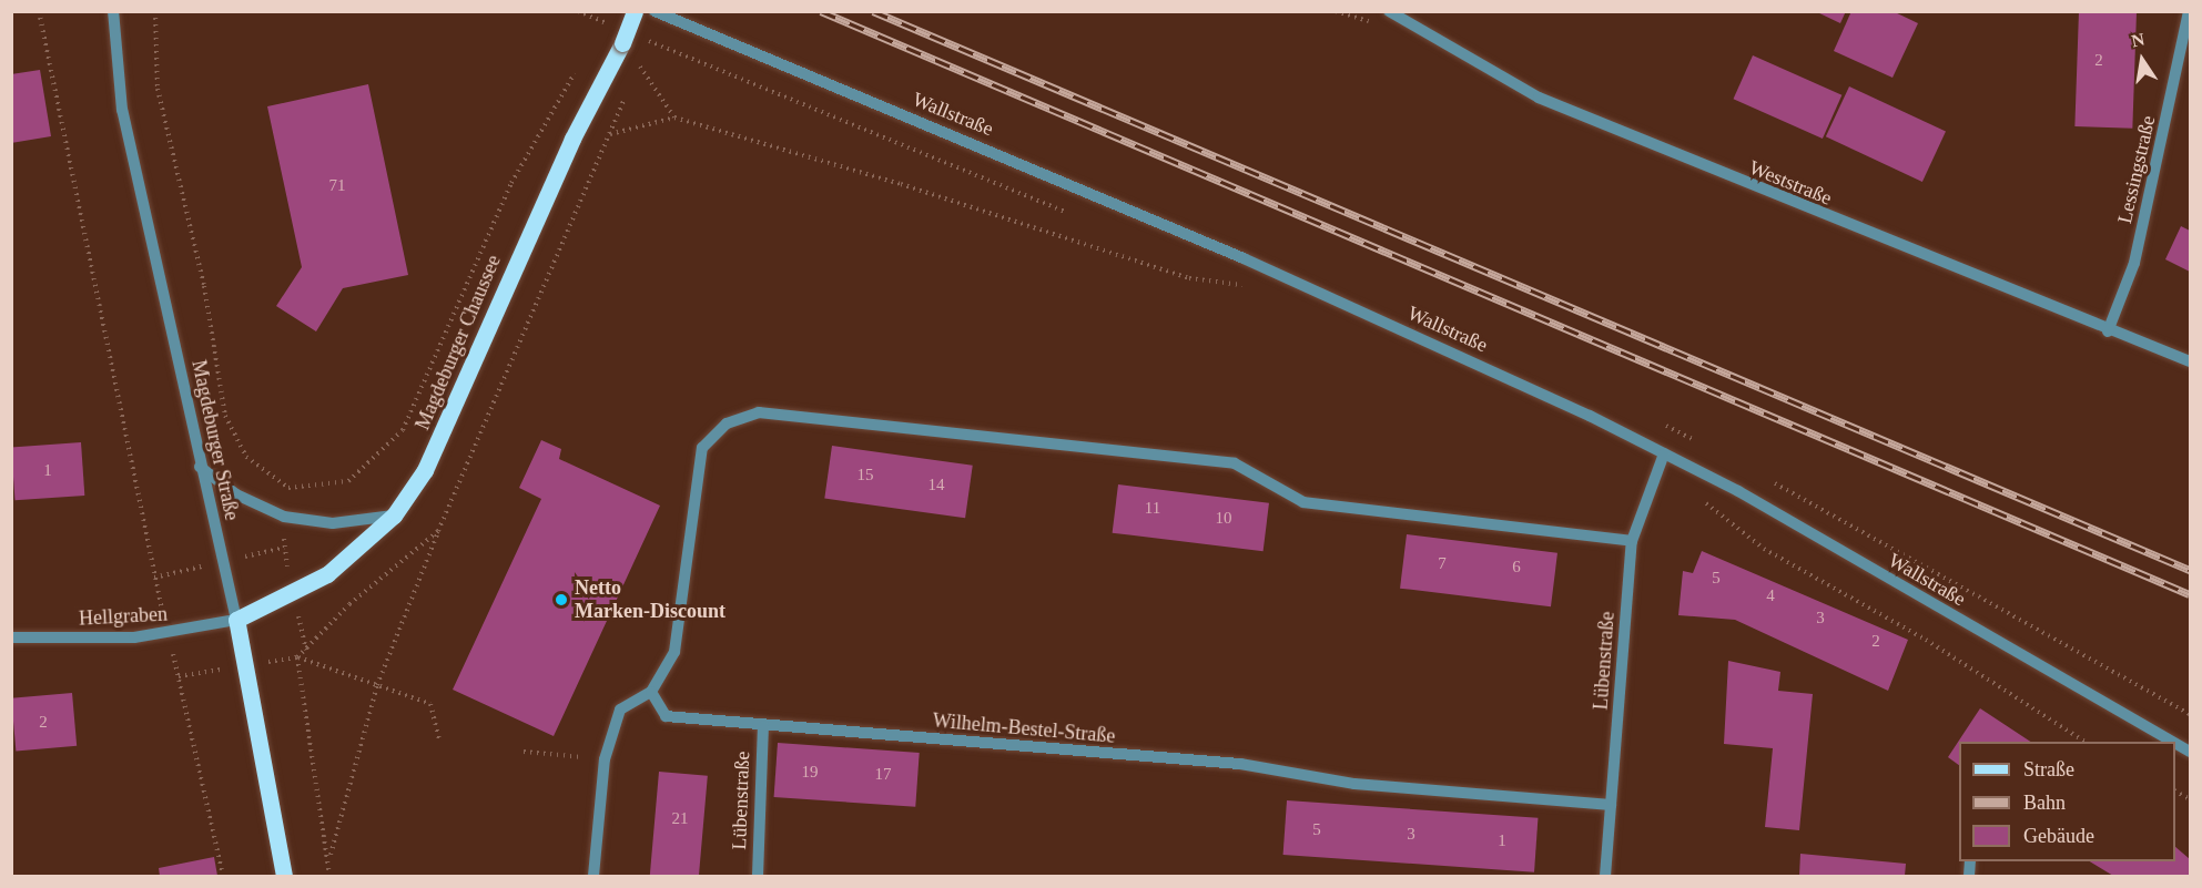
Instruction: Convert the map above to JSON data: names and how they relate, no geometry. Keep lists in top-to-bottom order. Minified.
{"streets":{"main road":["Magdeburger Chaussee","Magdeburger Straße"],"street":["Wallstraße","Lessingstraße","Weststraße","Hellgraben","Lübenstraße","Wilhelm-Bestel-Straße"]},"crossings":[["Wallstraße","Lübenstraße"],["Lessingstraße","Weststraße"],["Magdeburger Chaussee","Magdeburger Straße"],["Magdeburger Chaussee","Hellgraben"],["Magdeburger Straße","Hellgraben"],["Lübenstraße","Wilhelm-Bestel-Straße"]],"places":["Netto Marken-Discount"],"house_numbers":["2","71","1","15","14","11","10","7","6","5","4","3","2","2","19","17","21","5","3","1"],"legend":["Straße","Bahn","Gebäude"],"north":"top"}
